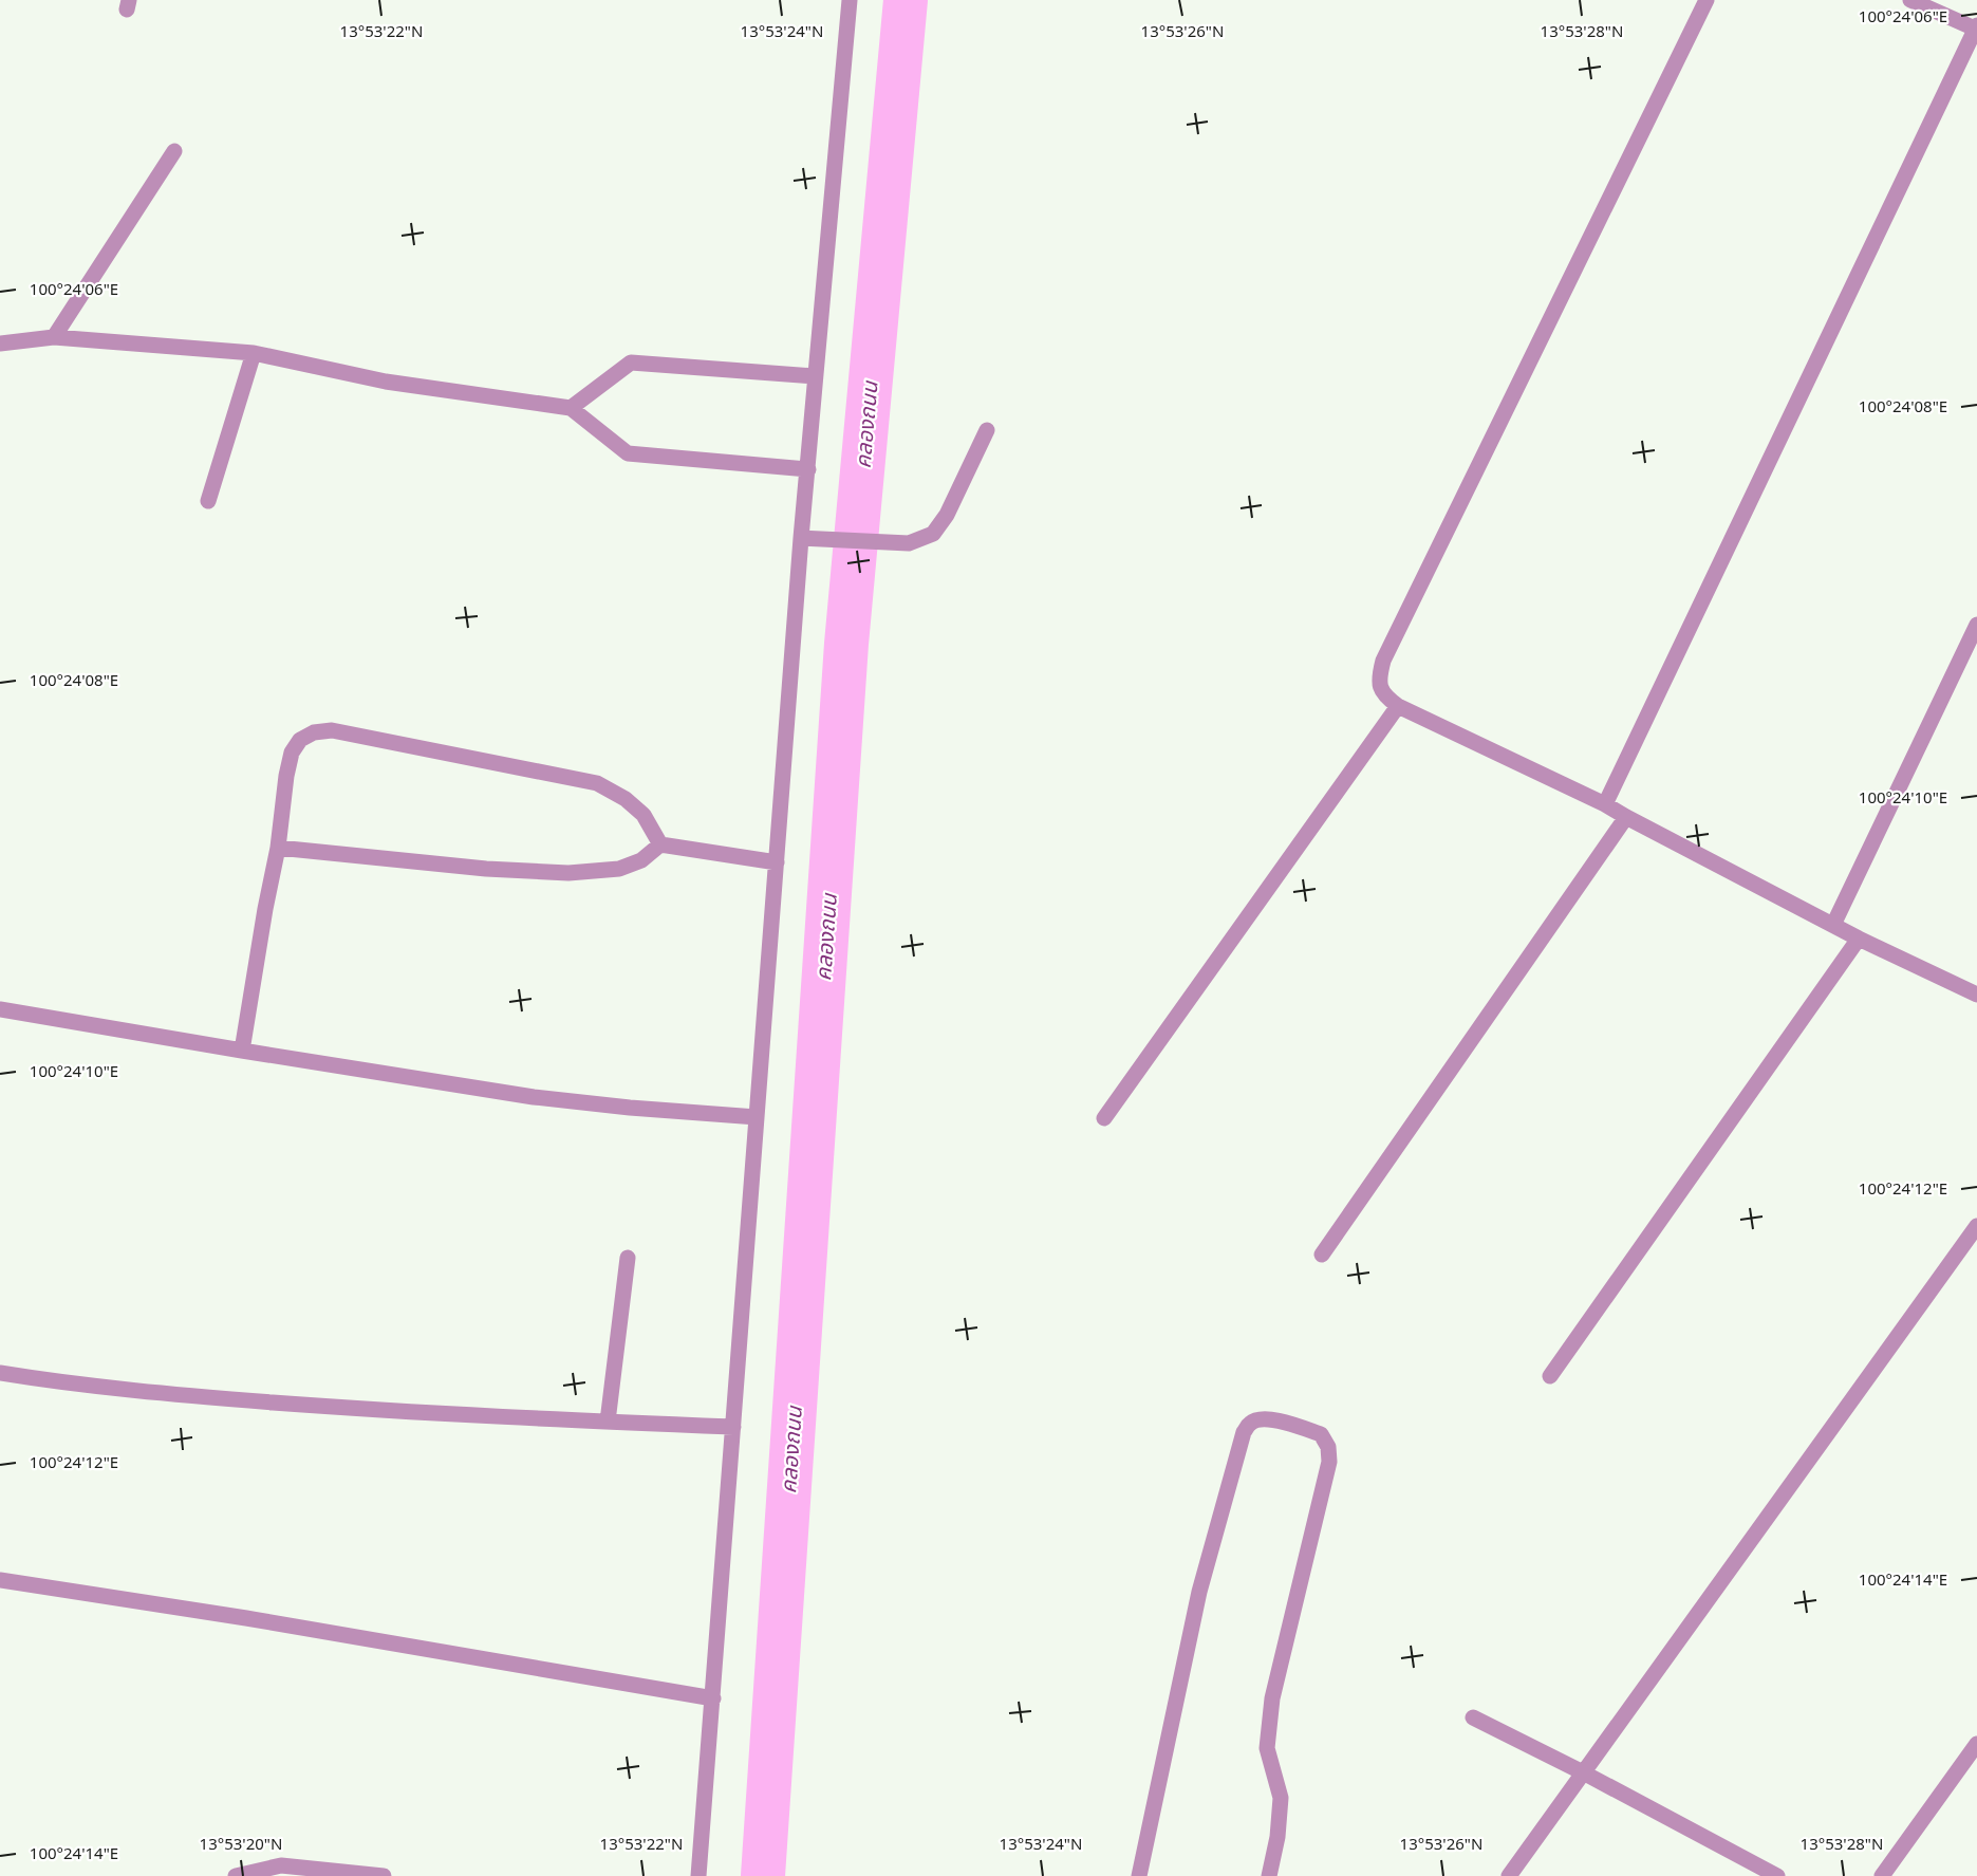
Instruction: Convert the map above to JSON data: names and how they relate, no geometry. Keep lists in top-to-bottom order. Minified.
{"water":["คลองถนน"],"coordinates":["100°24'06\"E","13°53'22\"N","13°53'24\"N","13°53'26\"N","13°53'28\"N","100°24'08\"E","100°24'10\"E","100°24'12\"E","100°24'14\"E","13°53'20\"N"]}
